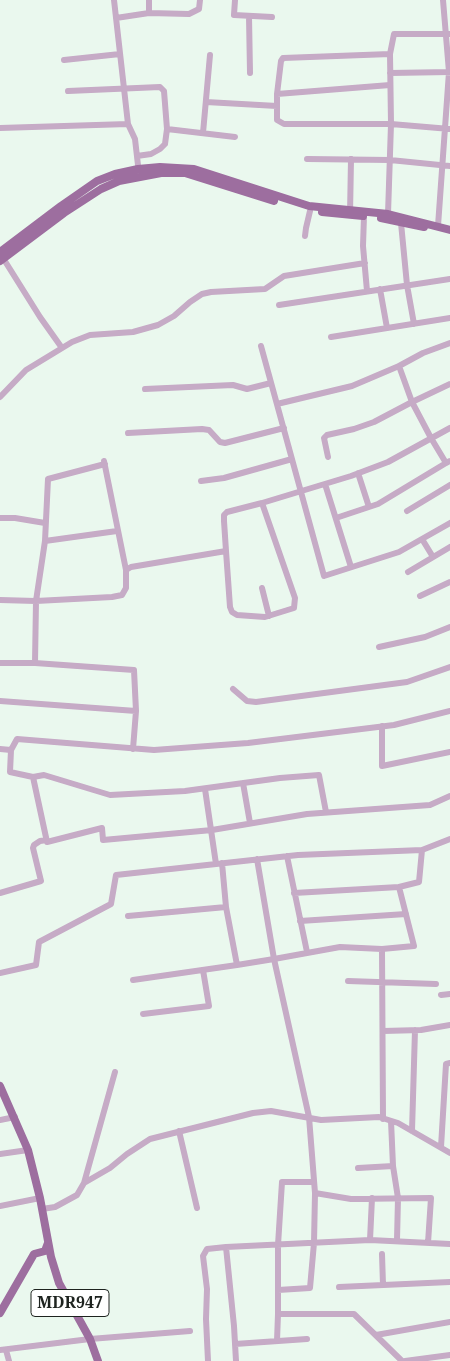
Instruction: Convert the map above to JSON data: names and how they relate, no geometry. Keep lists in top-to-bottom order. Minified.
{"streets":{"main road":["MDR947"]}}
